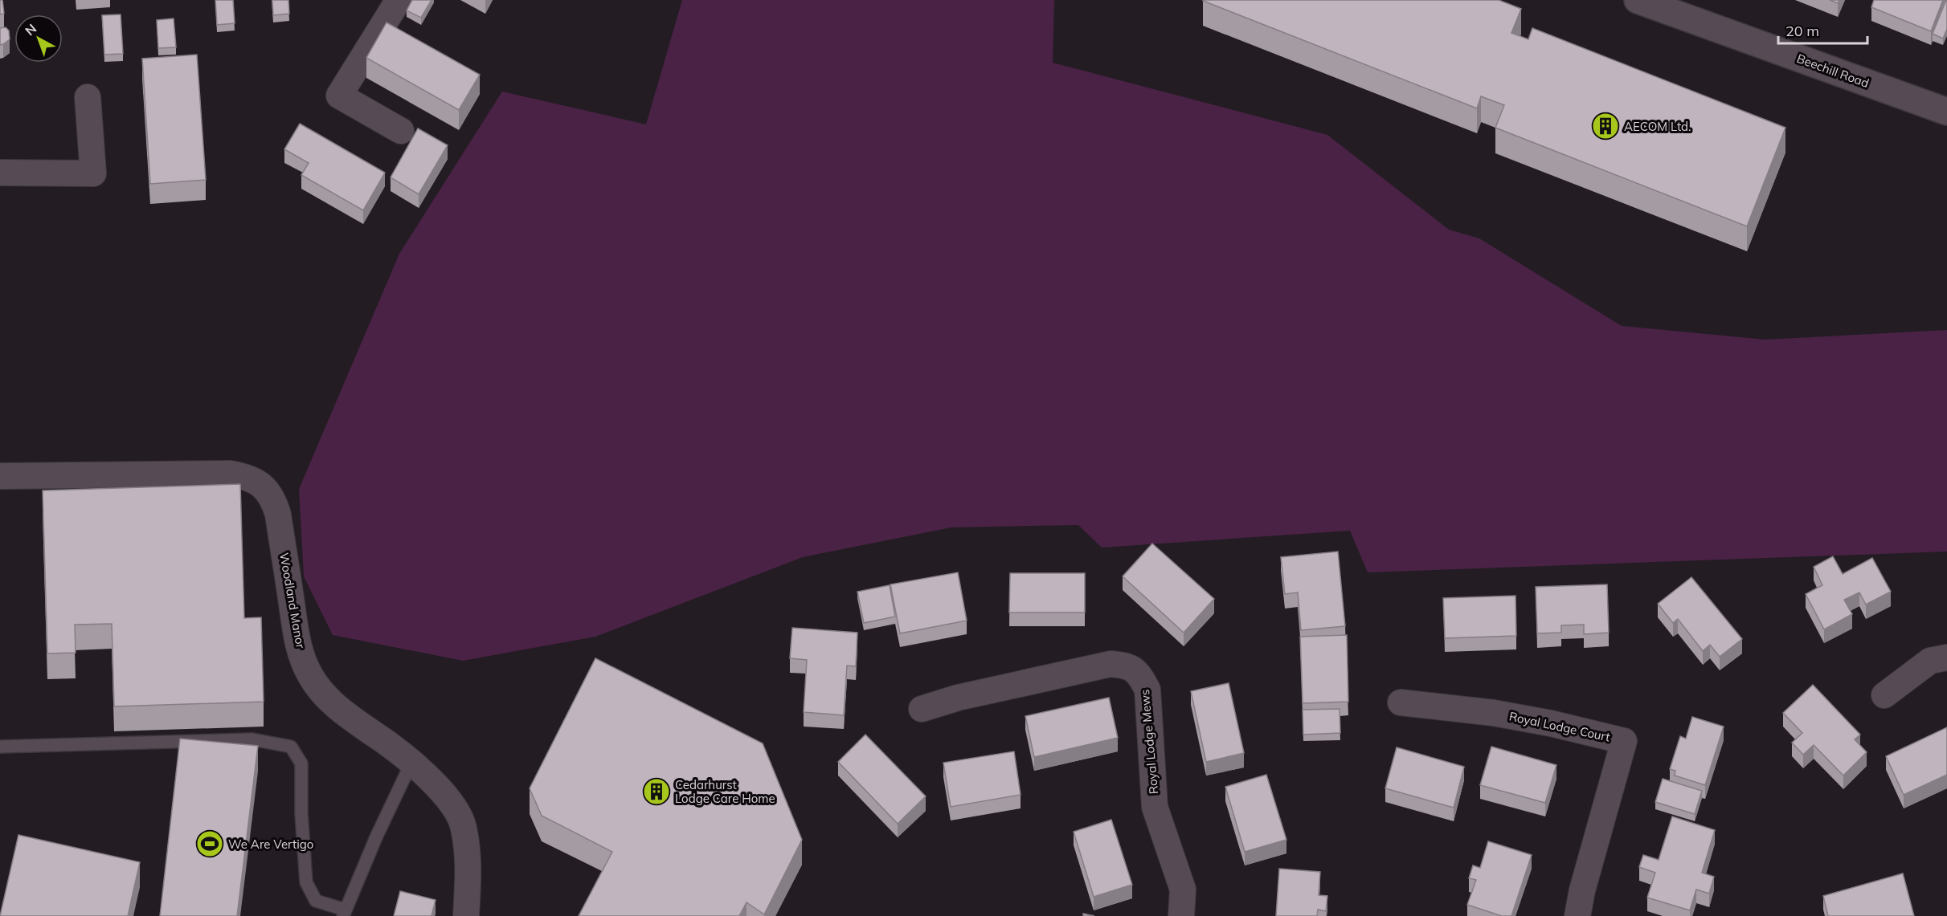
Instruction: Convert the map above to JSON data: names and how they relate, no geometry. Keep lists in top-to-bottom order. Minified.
{"streets":{"street":["Beechill Road","Woodland Manor","Royal Lodge Court","Royal Lodge Mews"]},"places":{"building":["AECOM Ltd.","Cedarhurst Lodge Care Home"],"sports":["We Are Vertigo"]},"scale_bar":"20 m","north":"top left"}
